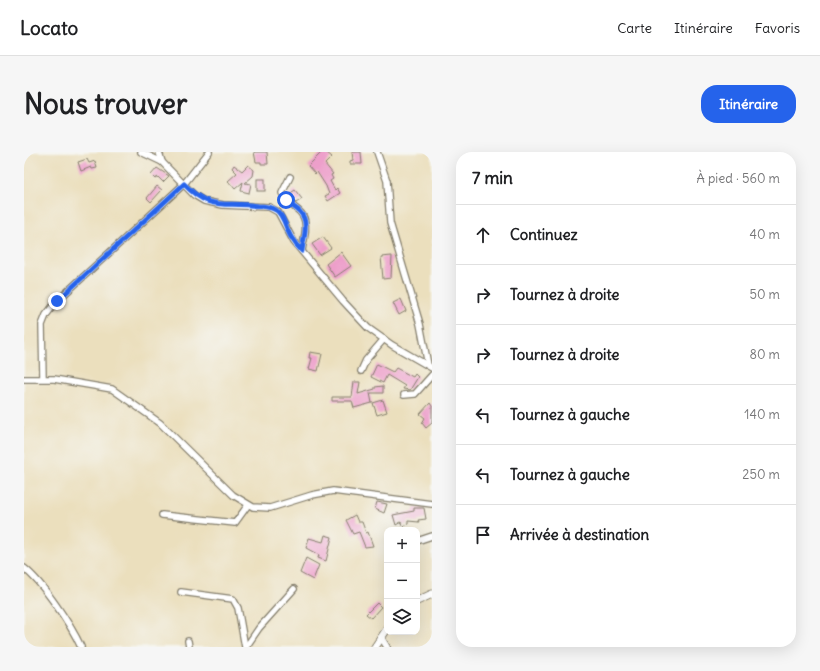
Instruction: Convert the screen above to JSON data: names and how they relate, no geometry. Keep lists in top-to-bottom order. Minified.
{"page":{"header":"Locato","nav":["Carte","Itinéraire","Favoris"],"buttons":"Itinéraire","title":"Nous trouver","heading":["7 min","À pied · 560 m"],"list":[["Continuez","40 m"],["Tournez à droite","50 m"],["Tournez à droite","80 m"],["Tournez à gauche","140 m"],["Tournez à gauche","250 m"],"Arrivée à destination"],"map_buttons":["+","−"]}}
